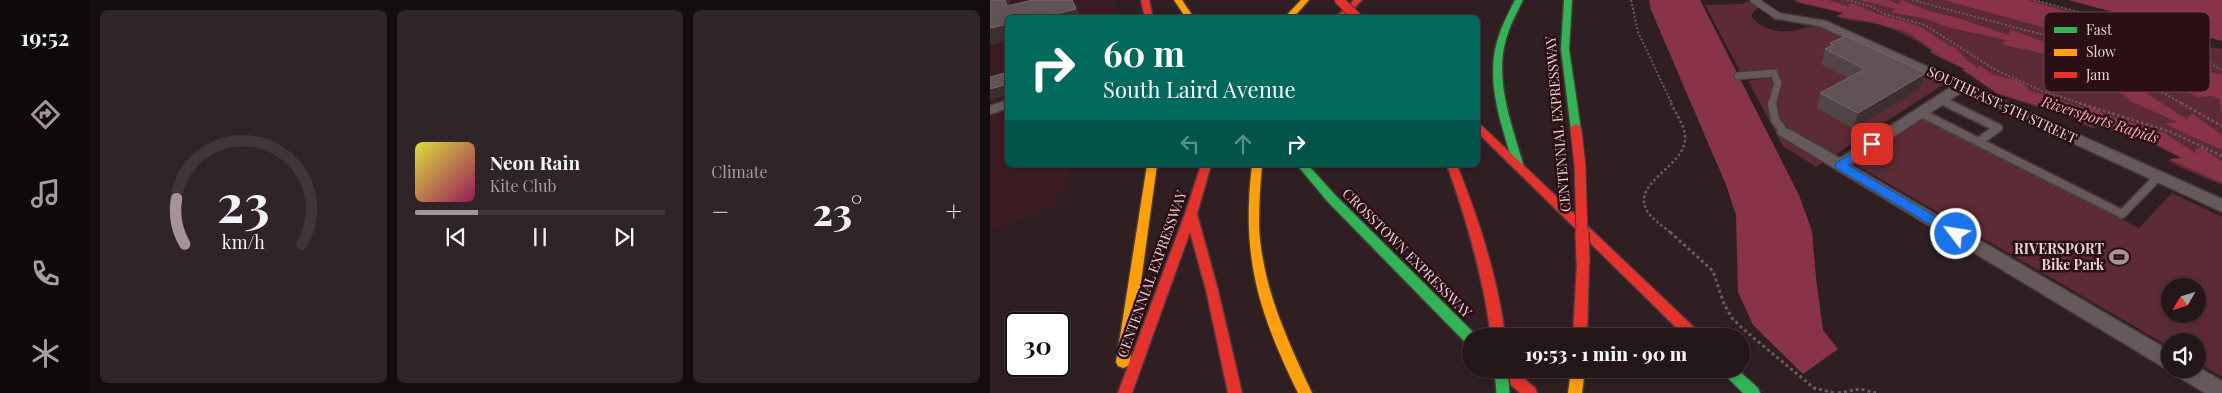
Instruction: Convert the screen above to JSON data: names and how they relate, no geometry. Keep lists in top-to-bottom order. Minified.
{"streets":{"highway":["CENTENNIAL EXPRESSWAY","CROSSTOWN EXPRESSWAY"],"street":["SOUTHEAST 5TH STREET"]},"water":["Riversports Rapids"],"places":{"sports":["RIVERSPORT Bike Park"]},"legend":["Fast","Slow","Jam"],"north":"bottom left","page":{"tabs":"19:52","tile":"Climate","turn":["60 m","South Laird Avenue"],"song":["Neon Rain","Kite Club"],"heat":["−","23°","+"],"limit":"30","trip":"19:53 · 1 min · 90 m","gauge":["23","km/h"]}}
